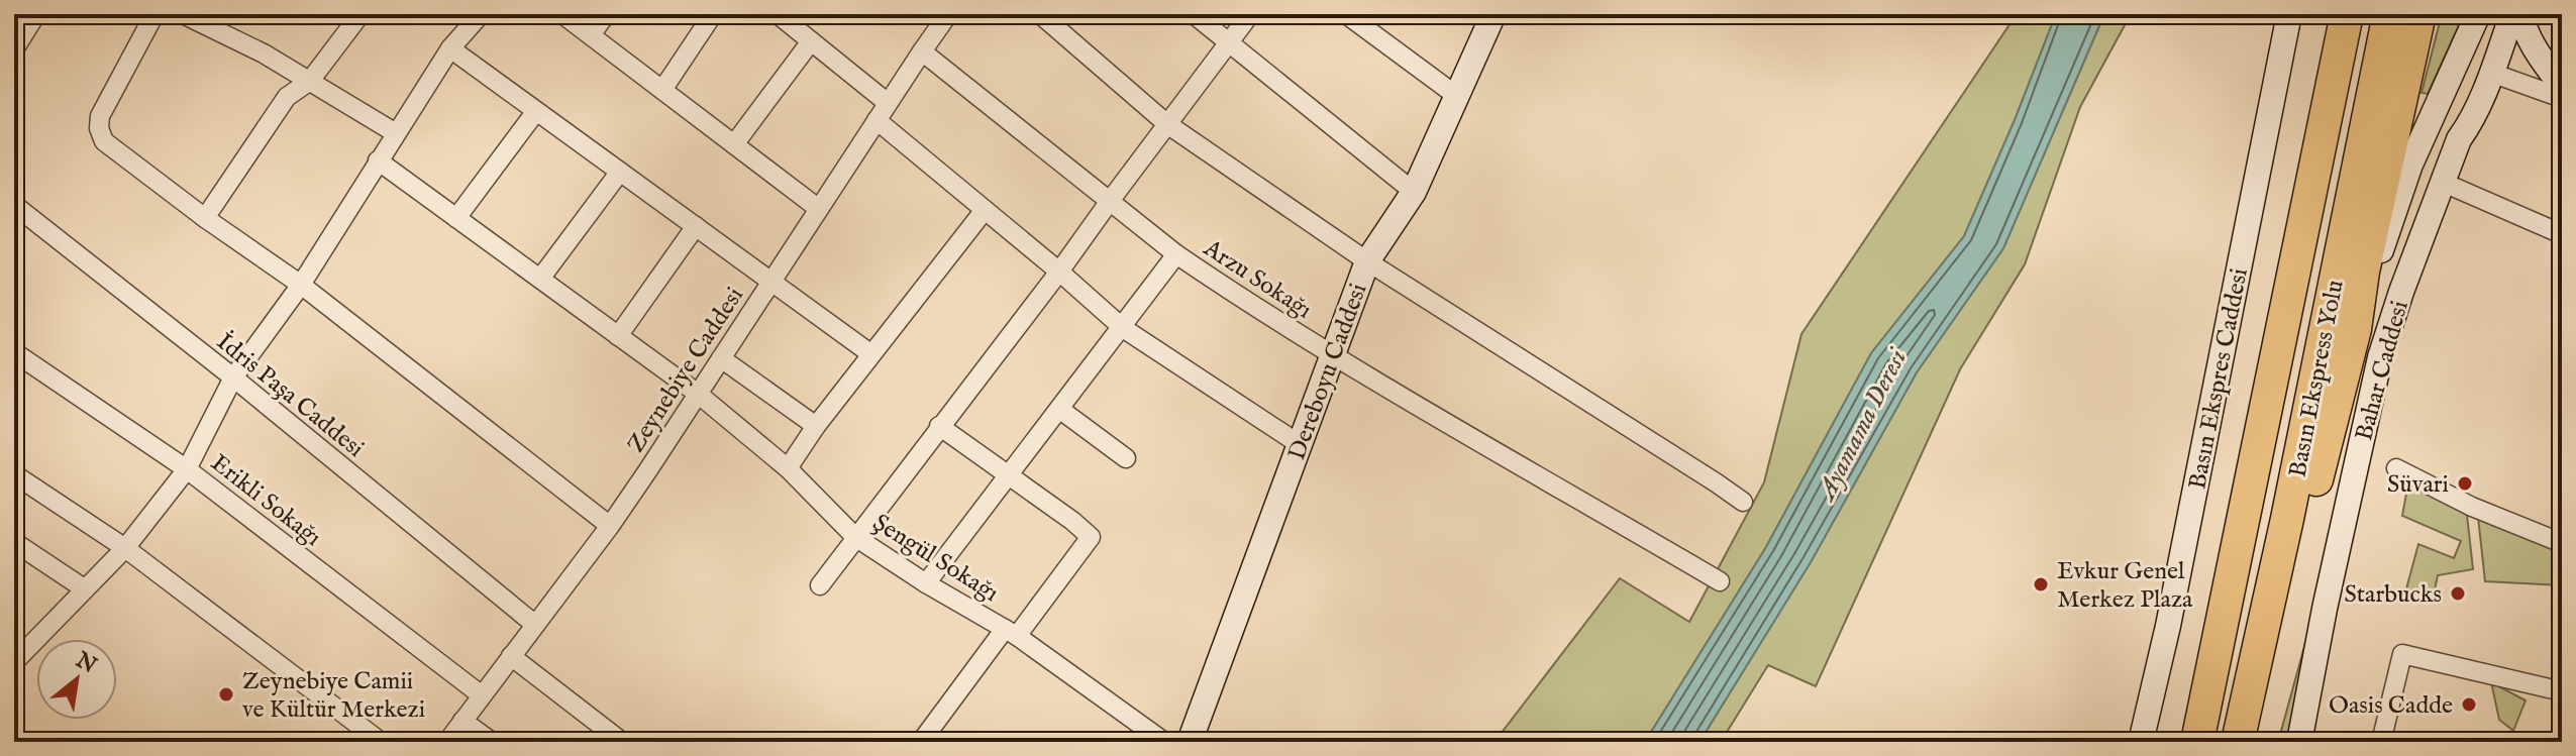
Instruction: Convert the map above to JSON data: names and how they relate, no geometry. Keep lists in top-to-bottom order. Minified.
{"streets":{"highway":["Basın Ekspress Yolu"],"main road":["Bahar Caddesi","Dereboyu Caddesi","Basın Ekspres Caddesi"],"street":["Arzu Sokağı","Zeynebiye Caddesi","İdris Paşa Caddesi","Erikli Sokağı","Şengül Sokağı"]},"crossings":[["Arzu Sokağı","Zeynebiye Caddesi"],["Arzu Sokağı","Dereboyu Caddesi"],["Zeynebiye Caddesi","İdris Paşa Caddesi"],["Zeynebiye Caddesi","Erikli Sokağı"],["Zeynebiye Caddesi","Şengül Sokağı"]],"water":["Ayamama Deresi"],"places":["Süvari","Evkur Genel Merkez Plaza","Starbucks","Zeynebiye Camii ve Kültür Merkezi","Oasis Cadde"],"north":"top right"}
